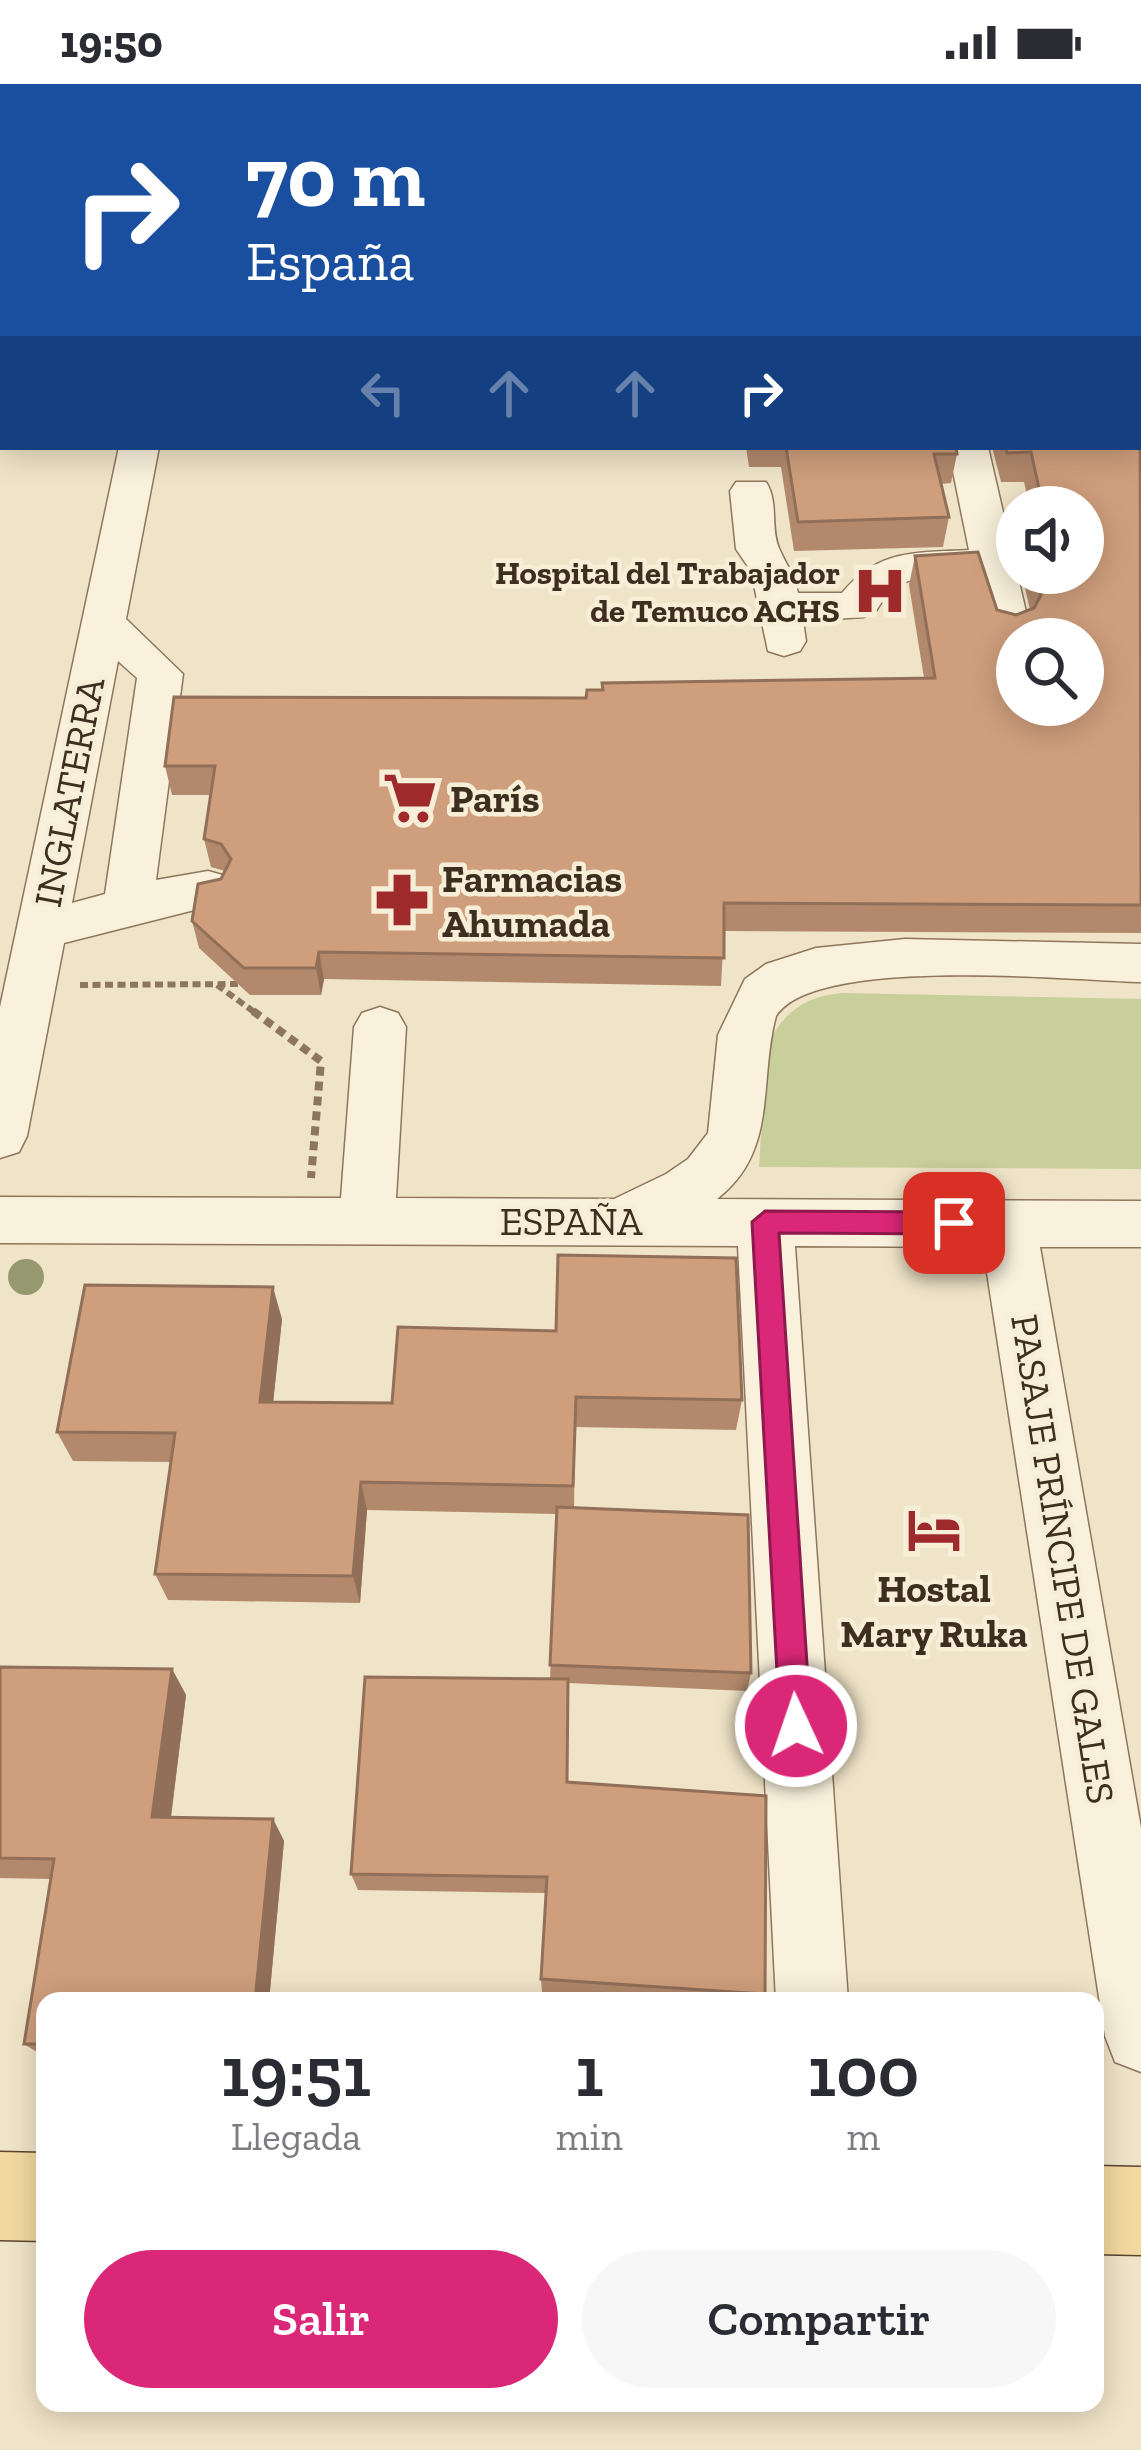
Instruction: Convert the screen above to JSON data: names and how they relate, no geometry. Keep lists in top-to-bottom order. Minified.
{"streets":{"street":["INGLATERRA","ESPAÑA","PASAJE PRÍNCIPE DE GALES"]},"crossings":[["ESPAÑA","PASAJE PRÍNCIPE DE GALES"]],"places":{"hospital":["Hospital del Trabajador de Temuco ACHS"],"supermarket":["París"],"pharmacy":["Farmacias Ahumada"],"hotel":["Hostal Mary Ruka"]},"page":{"status":"19:50","turn":["70 m","España"],"eta":["19:51","Llegada","1","min","100","m"],"buttons":["Salir","Compartir"]}}
